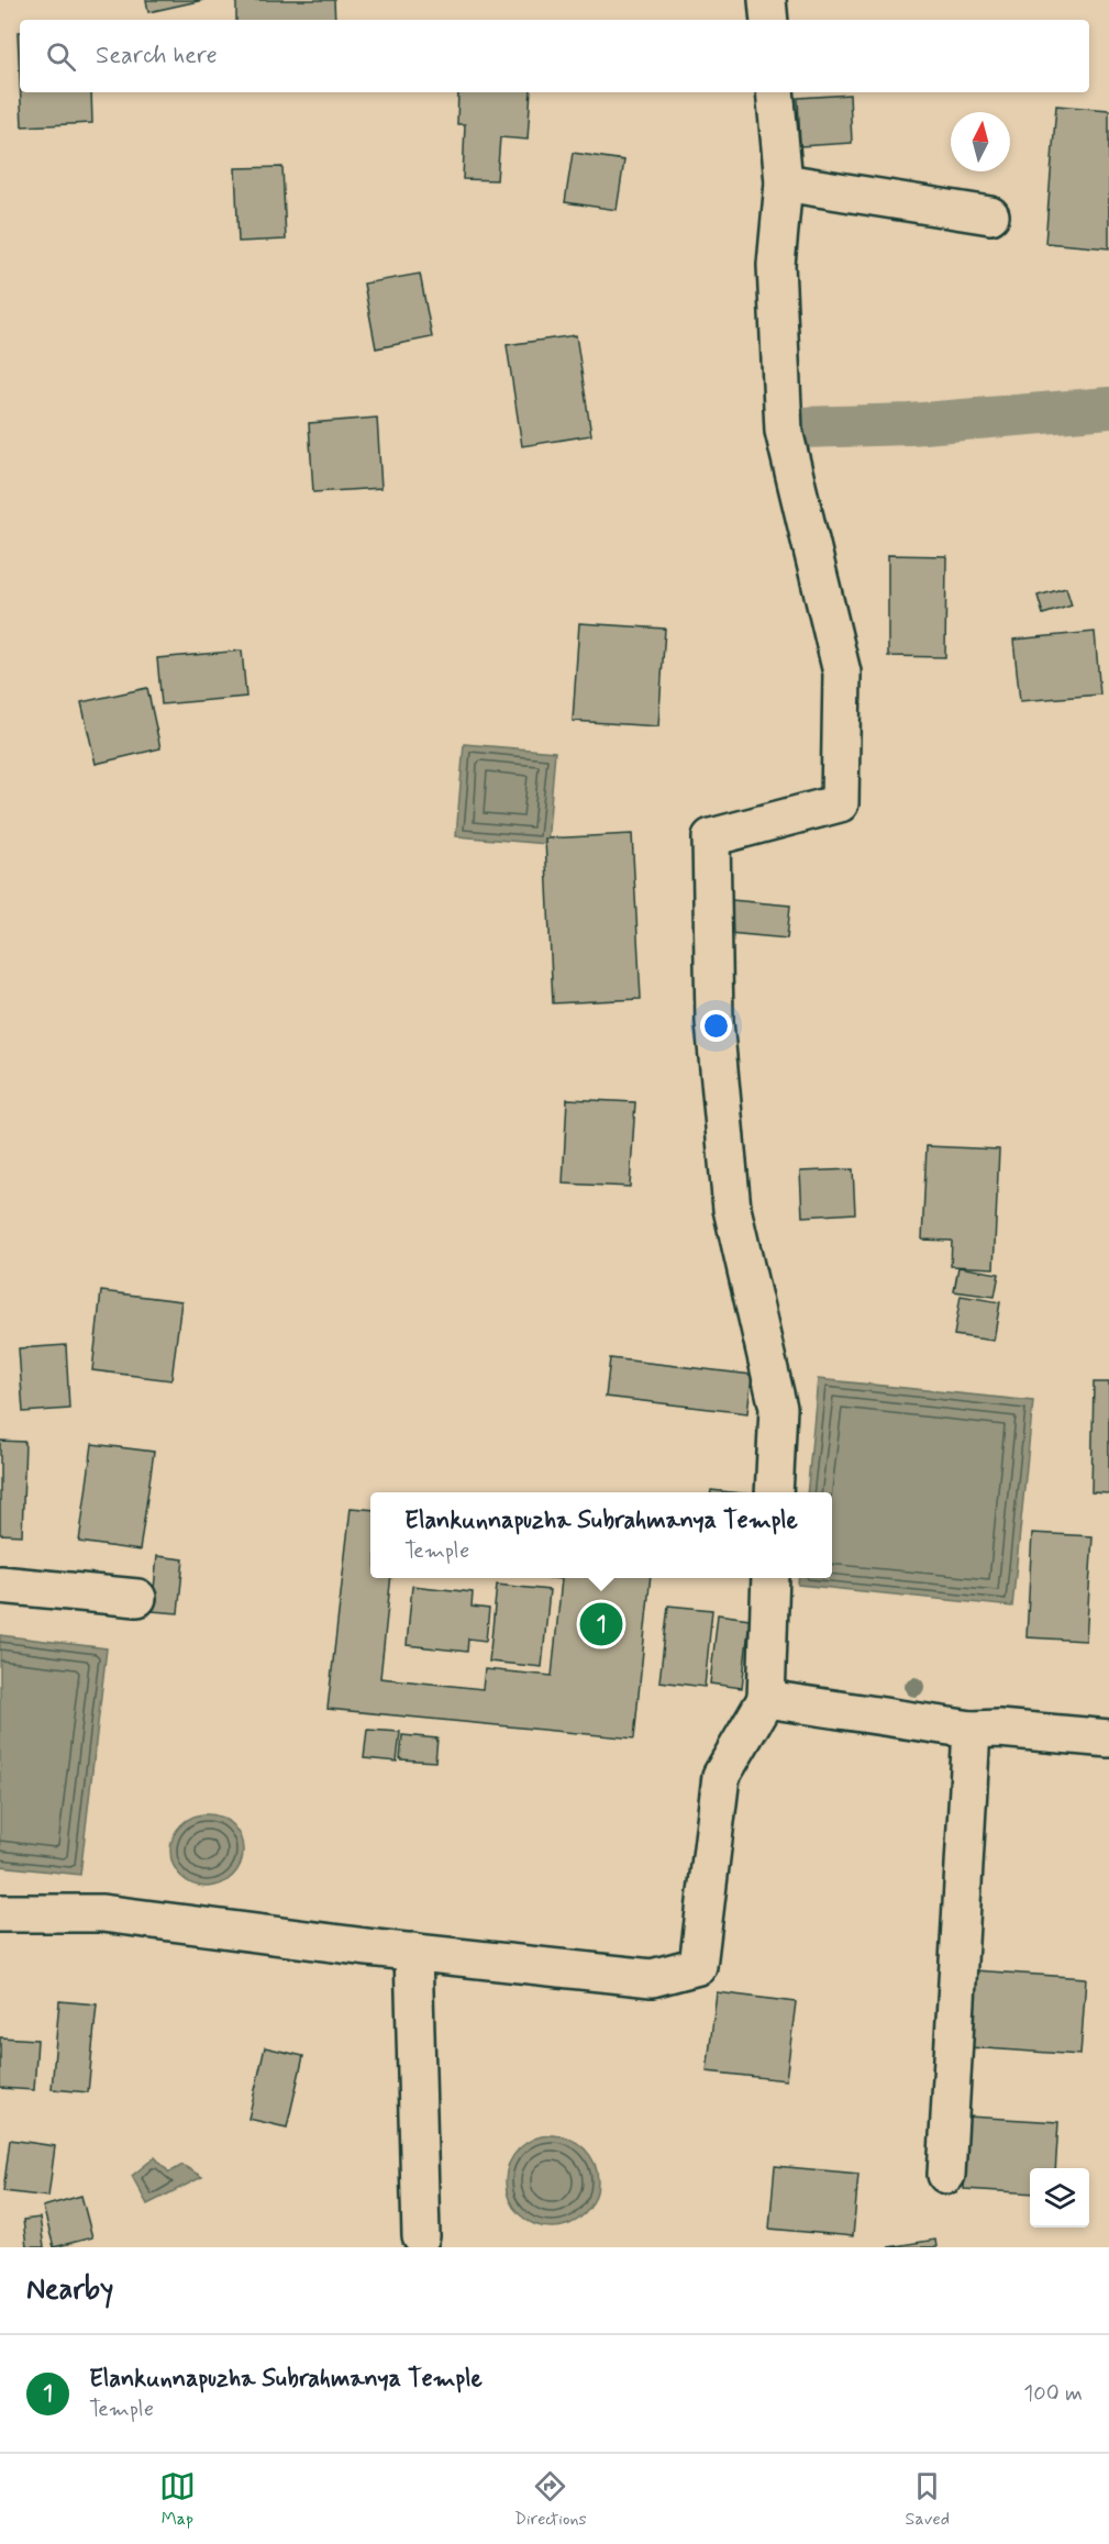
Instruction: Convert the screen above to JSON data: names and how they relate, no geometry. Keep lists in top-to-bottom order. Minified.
{"north":"top","page":{"search":"Search here","popup":["Elankunnapuzha Subrahmanya Temple","Temple"],"pins":"1","heading":"Nearby","list":[{"mark":"1","name":"Elankunnapuzha Subrahmanya Temple","note":"Temple","value":"100 m"}],"nav":["Map","Directions","Saved"]}}
